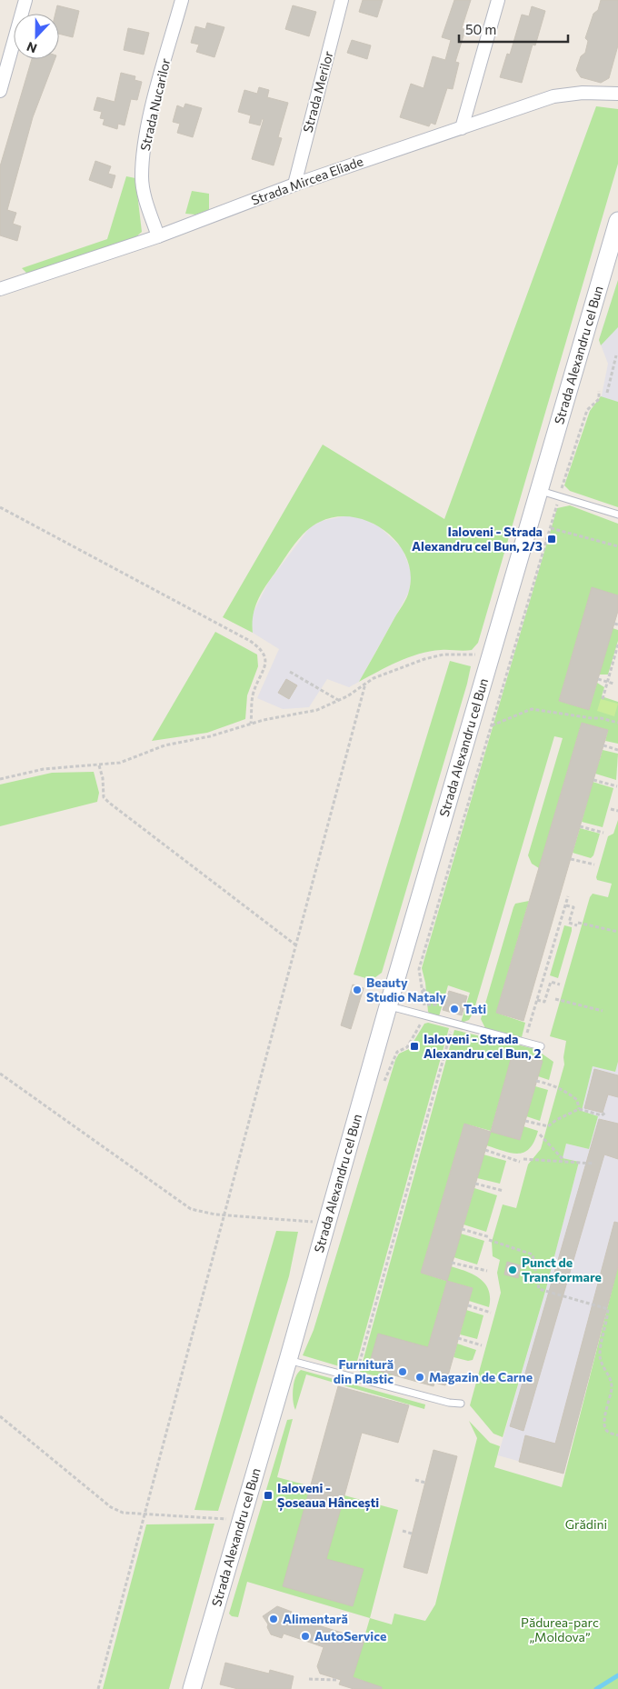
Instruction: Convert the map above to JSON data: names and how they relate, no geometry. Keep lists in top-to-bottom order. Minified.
{"streets":{"main road":["Strada Alexandru cel Bun"],"street":["Strada Merilor","Strada Nucarilor","Strada Mircea Eliade"]},"crossings":[["Strada Merilor","Strada Mircea Eliade"],["Strada Nucarilor","Strada Mircea Eliade"]],"parks":["Grădini","Pădurea-parc „Moldova”"],"places":{"transit":["Ialoveni - Strada Alexandru cel Bun, 2/3","Ialoveni - Strada Alexandru cel Bun, 2","Ialoveni - Șoseaua Hâncești"],"other":["Beauty Studio Nataly","Tati","Punct de Transformare","Furnitură din Plastic","Magazin de Carne","Alimentară","AutoService"]},"scale_bar":"50 m","north":"bottom"}
